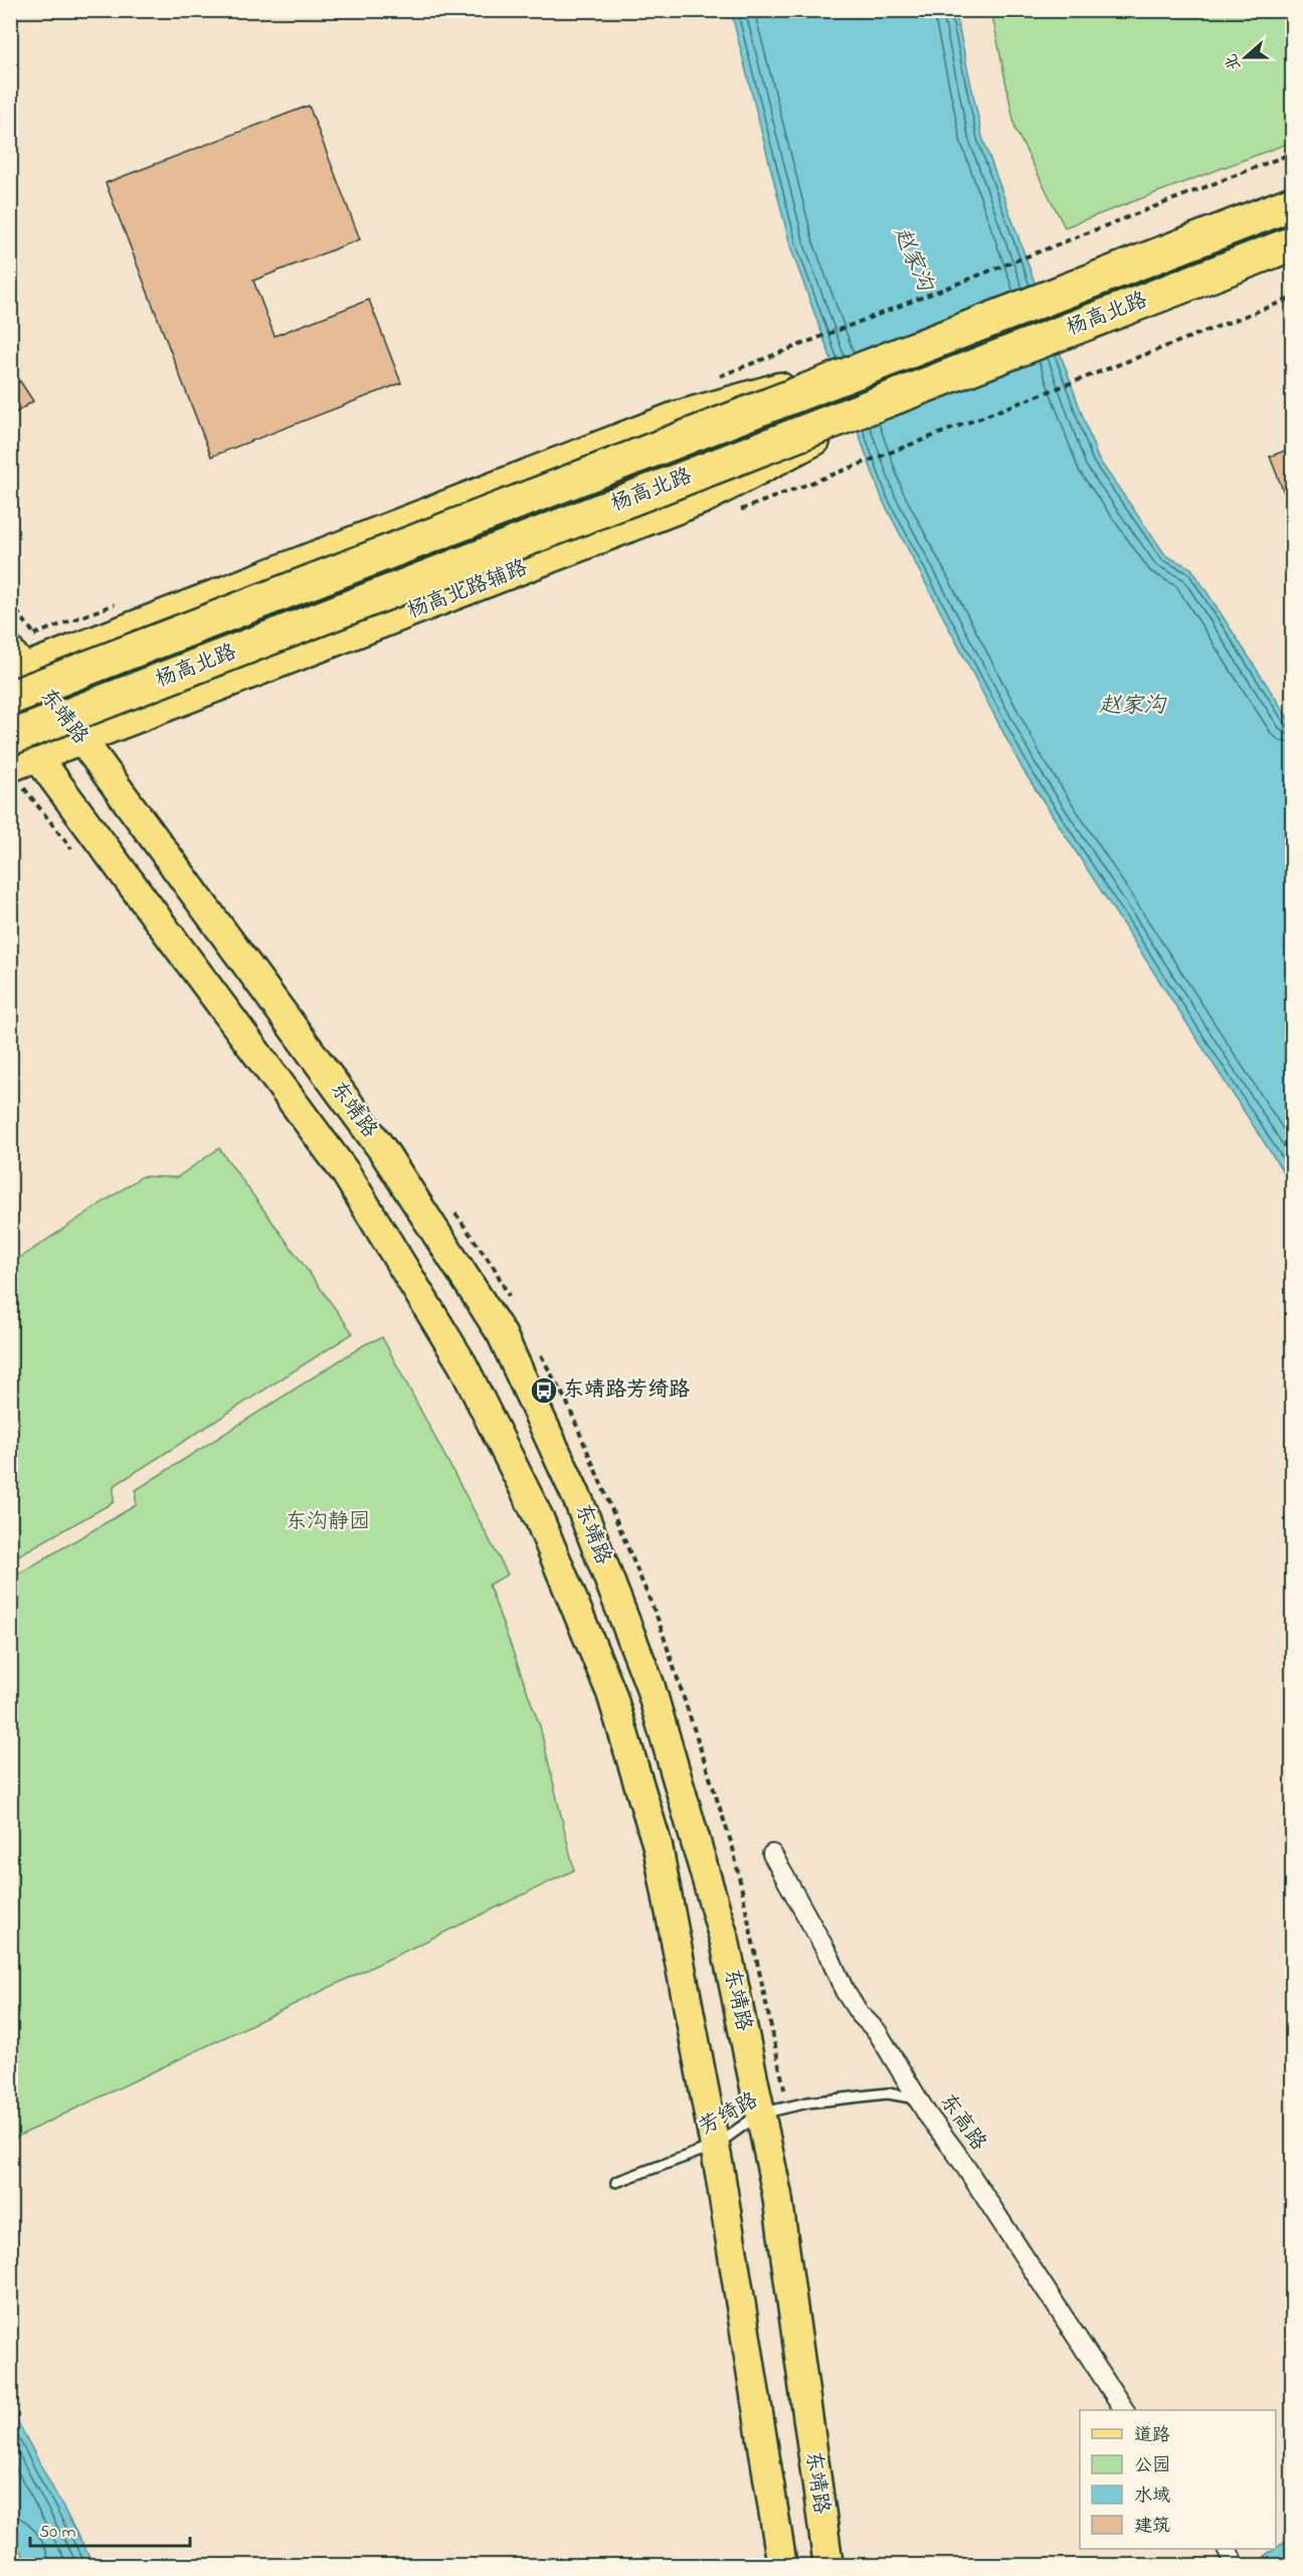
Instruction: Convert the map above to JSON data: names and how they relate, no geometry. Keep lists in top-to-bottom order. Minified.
{"streets":{"highway":["杨高北路"],"main road":["杨高北路辅路","东靖路"],"street":["东高路"],"lane":["芳绮路"]},"crossings":[["杨高北路","杨高北路辅路"],["杨高北路辅路","东靖路"],["东靖路","芳绮路"],["芳绮路","东高路"]],"water":["赵家沟"],"parks":["东沟静园"],"places":{"bus stop":["东靖路芳绮路"]},"legend":["道路","公园","水域","建筑"],"scale_bar":"50 m","north":"left"}
